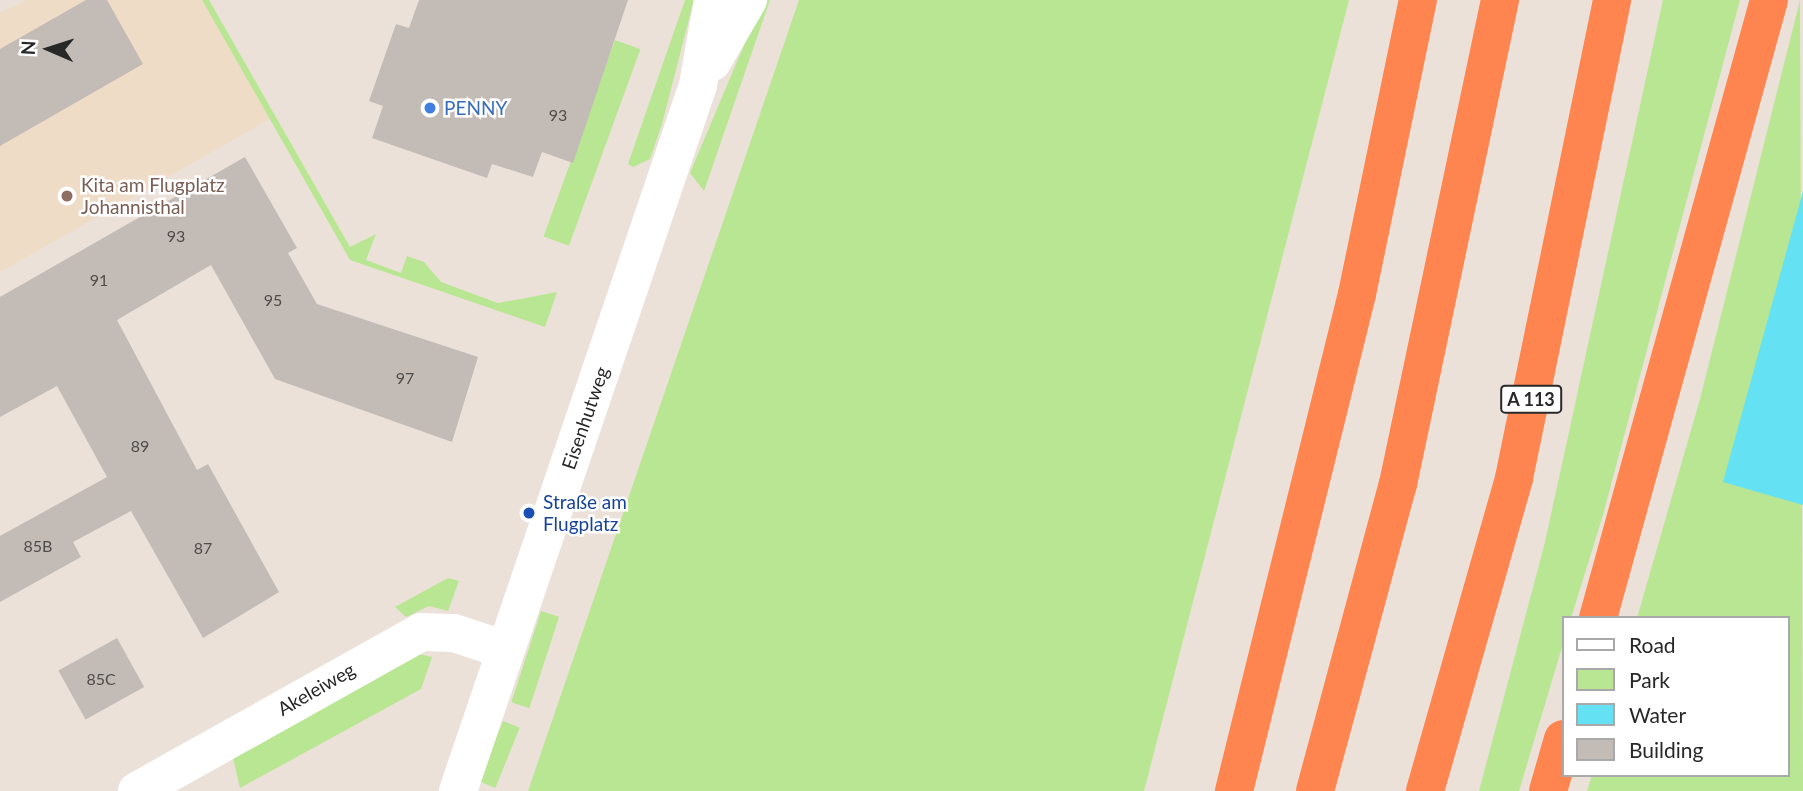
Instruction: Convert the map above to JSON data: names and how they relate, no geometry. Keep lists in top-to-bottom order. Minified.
{"streets":{"highway":["A 113"],"street":["Eisenhutweg","Akeleiweg"]},"crossings":[["Eisenhutweg","Akeleiweg"]],"places":["PENNY","Kita am Flugplatz Johannisthal","Straße am Flugplatz"],"house_numbers":["93","93","91","95","97","89","85B","87","85C"],"legend":["Road","Park","Water","Building"],"north":"left"}
